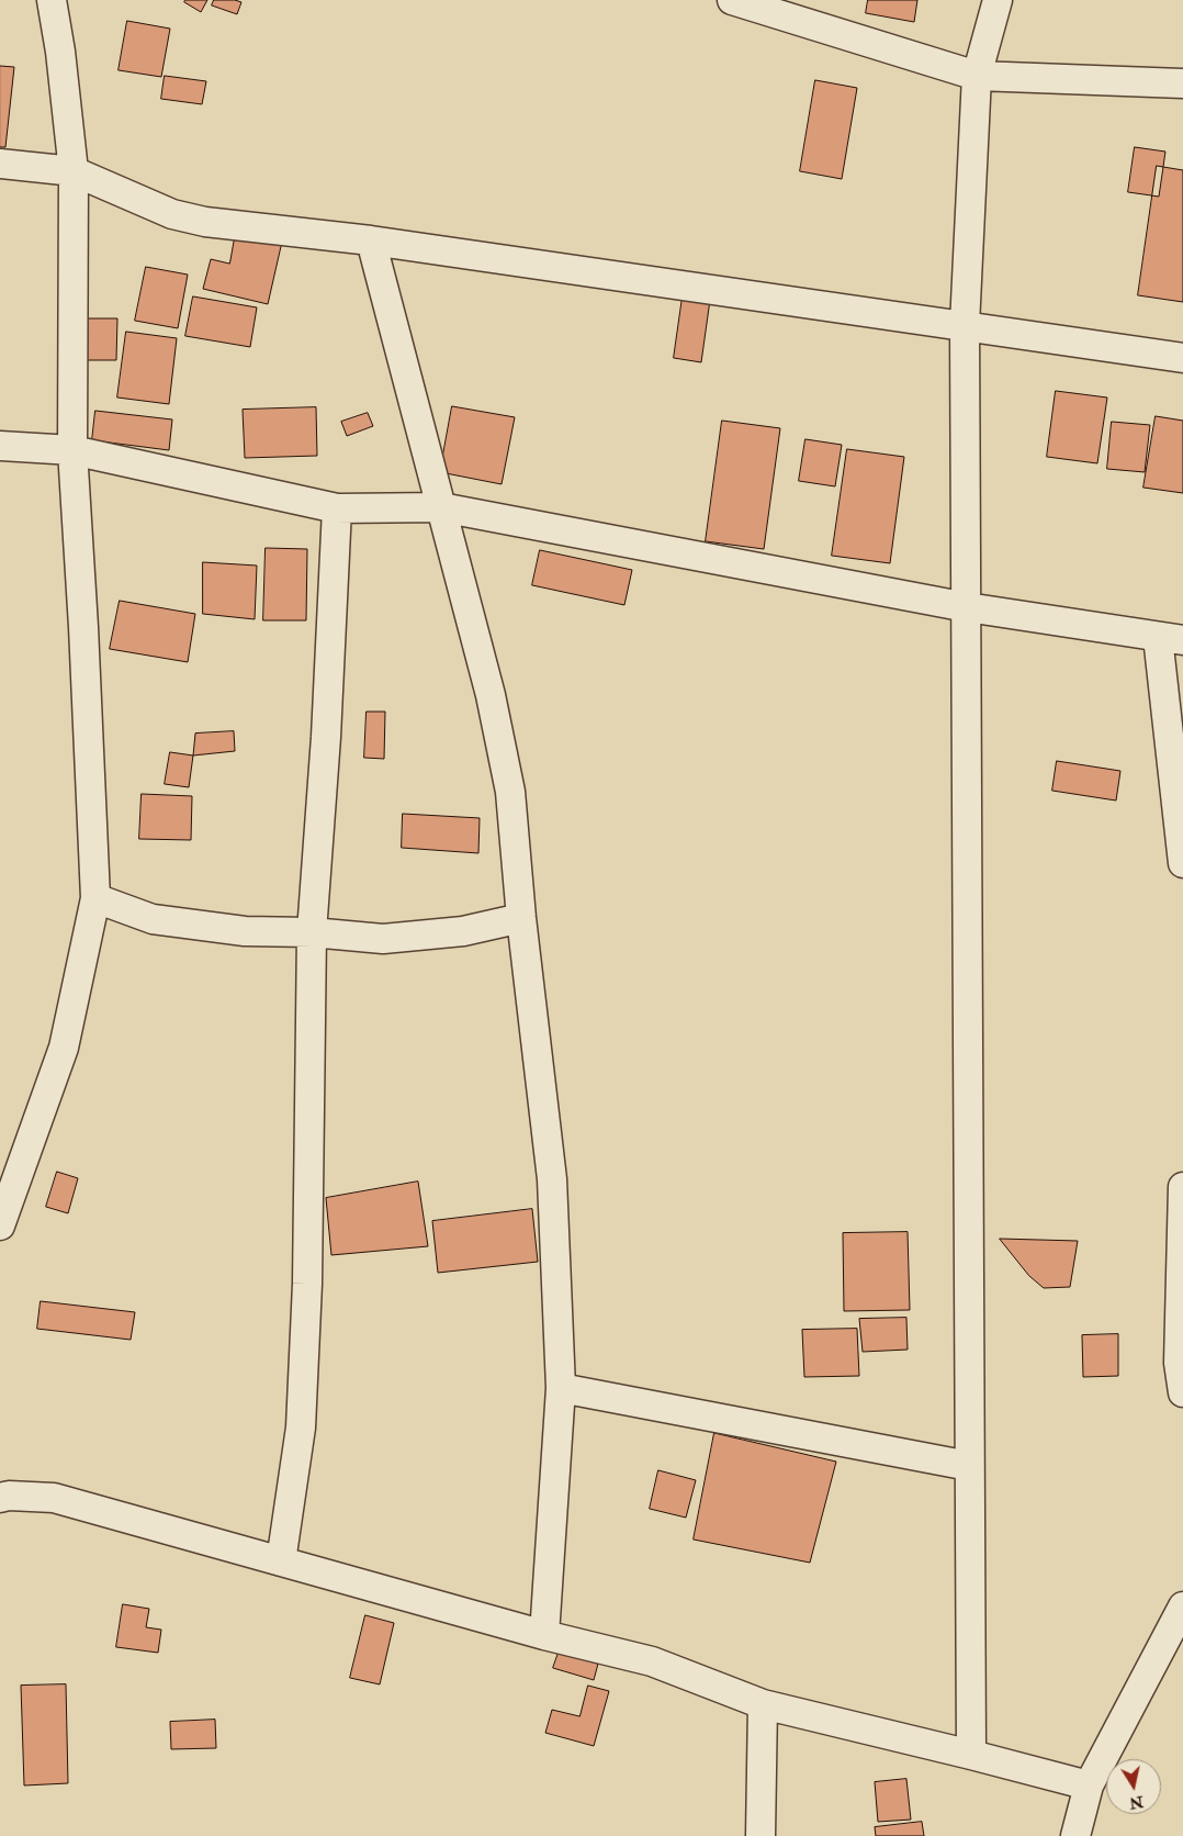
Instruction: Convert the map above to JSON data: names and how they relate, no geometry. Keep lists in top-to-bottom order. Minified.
{"north":"bottom"}
